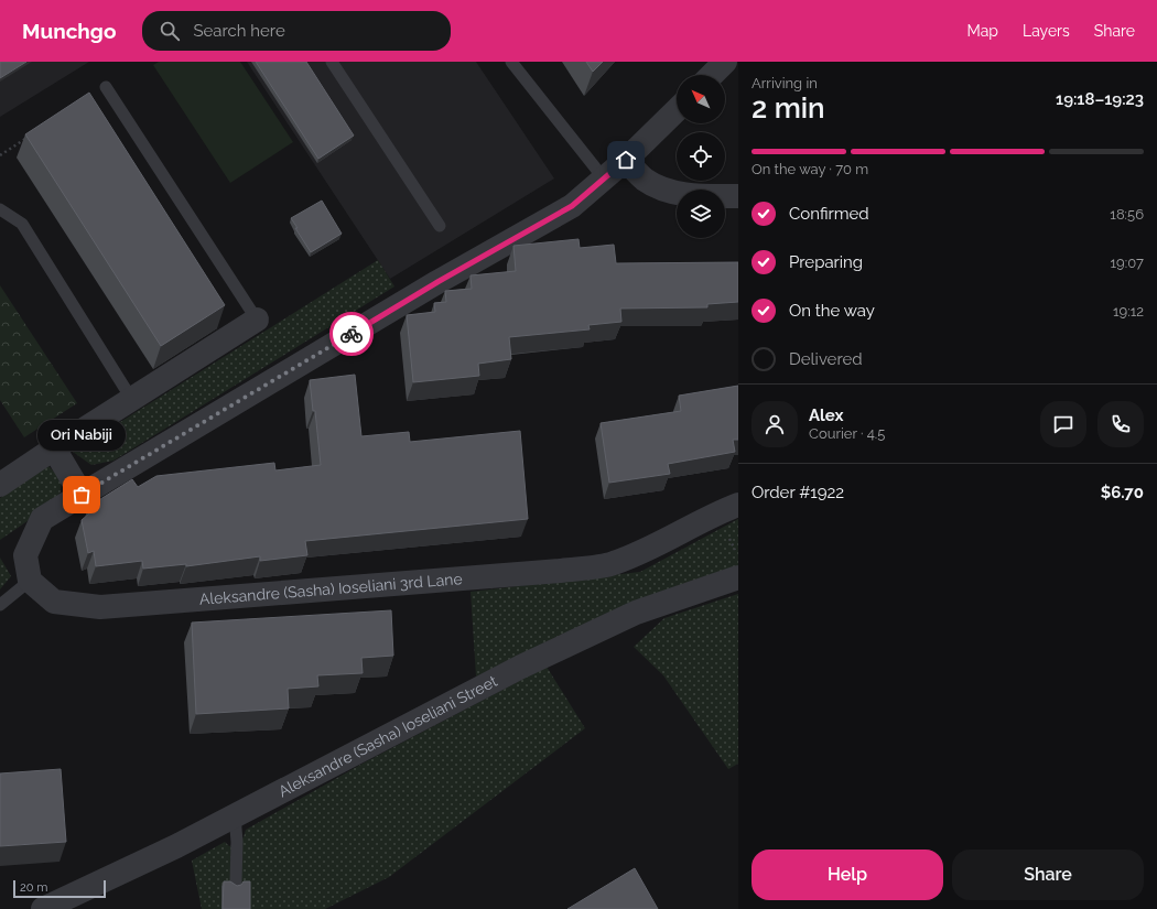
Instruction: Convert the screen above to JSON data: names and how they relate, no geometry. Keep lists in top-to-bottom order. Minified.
{"streets":{"street":["Aleksandre (Sasha) Ioseliani 3rd Lane","Aleksandre (Sasha) Ioseliani Street"]},"places":["Ori Nabiji"],"scale_bar":"20 m","north":"top left","page":{"header":"Munchgo","search":"Search here","nav":["Map","Layers","Share"],"heading":["2 min","Arriving in","19:18–19:23"],"panel":["Alex","Courier · 4.5","Order #1922","$6.70"],"bar":"On the way · 70 m","list":[["Confirmed","18:56"],["Preparing","19:07"],["On the way","19:12"],"Delivered"],"bubble":"Ori Nabiji","buttons":["Help","Share"],"scale":"20 m"}}
